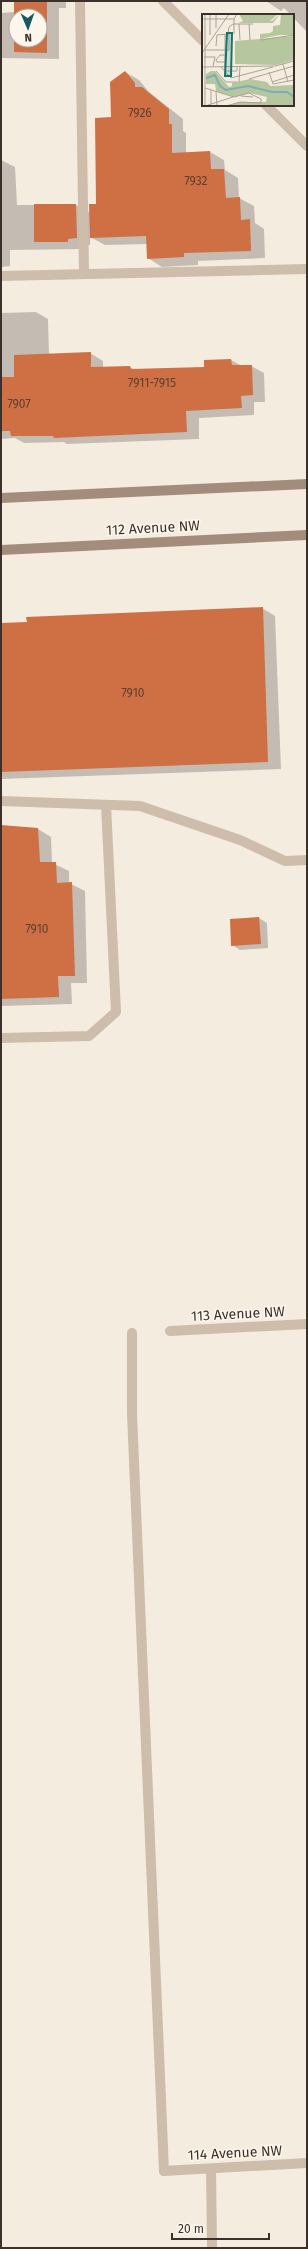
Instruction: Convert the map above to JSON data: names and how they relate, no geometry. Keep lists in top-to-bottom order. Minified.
{"streets":{"main road":["112 Avenue NW"],"street":["113 Avenue NW","114 Avenue NW"]},"house_numbers":["7926","7932","7911-7915","7907","7910","7910"],"scale_bar":"20 m","north":"bottom"}
